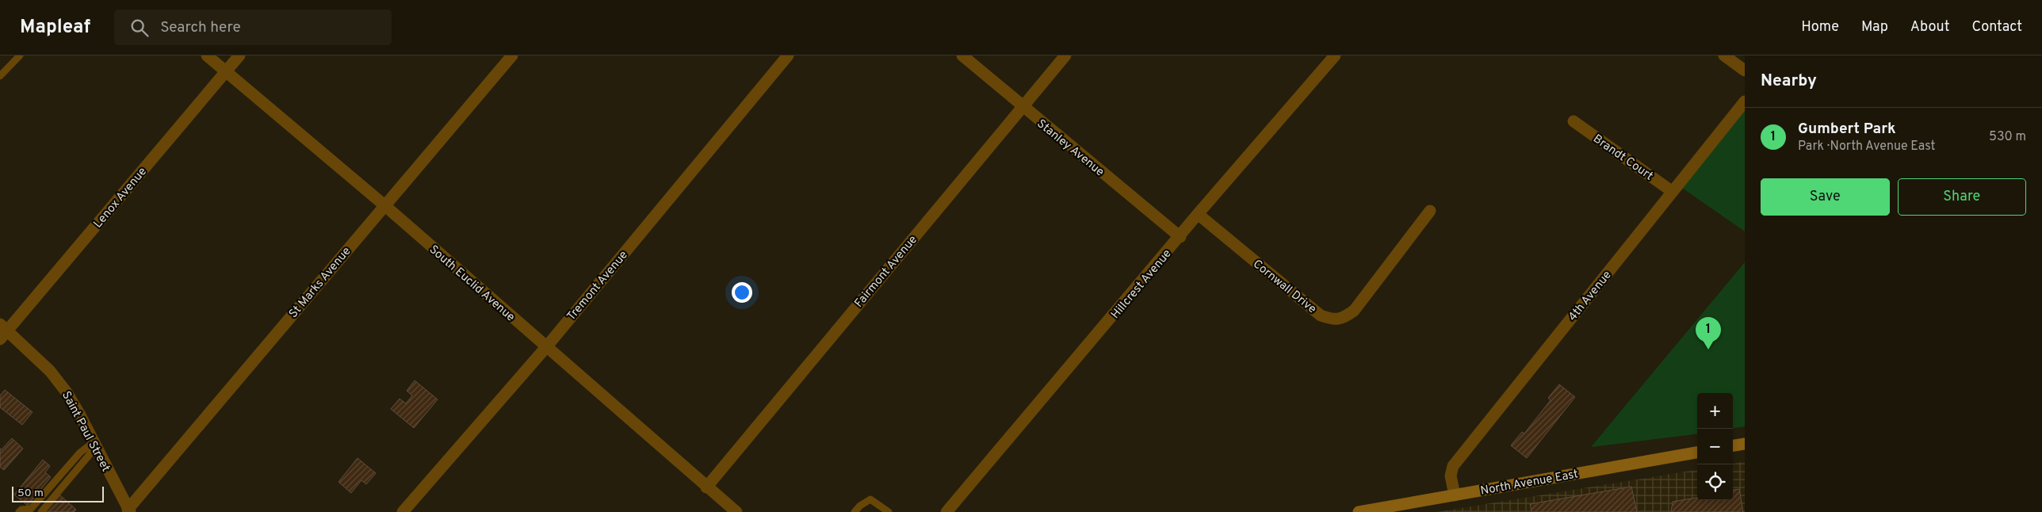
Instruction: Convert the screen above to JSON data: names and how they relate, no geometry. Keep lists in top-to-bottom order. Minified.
{"streets":{"main road":["North Avenue East"],"street":["Stanley Avenue","Brandt Court","Lenox Avenue","Fairmont Avenue","St Marks Avenue","South Euclid Avenue","Hillcrest Avenue","Tremont Avenue","Cornwall Drive","4th Avenue","Saint Paul Street"]},"crossings":[["Stanley Avenue","Fairmont Avenue"],["Stanley Avenue","Hillcrest Avenue"],["Brandt Court","4th Avenue"],["Lenox Avenue","South Euclid Avenue"],["Lenox Avenue","Saint Paul Street"],["Fairmont Avenue","South Euclid Avenue"],["St Marks Avenue","South Euclid Avenue"],["St Marks Avenue","Saint Paul Street"],["South Euclid Avenue","Tremont Avenue"],["Hillcrest Avenue","Cornwall Drive"],["4th Avenue","North Avenue East"]],"scale_bar":"50 m","page":{"header":"Mapleaf","search":"Search here","nav":["Home","Map","About","Contact"],"heading":"Nearby","list":[{"mark":"1","name":"Gumbert Park","note":"Park · North Avenue East","value":"530 m"}],"buttons":["Save","Share"],"pins":"1","map_buttons":["+","−"],"scale":"50 m"}}
